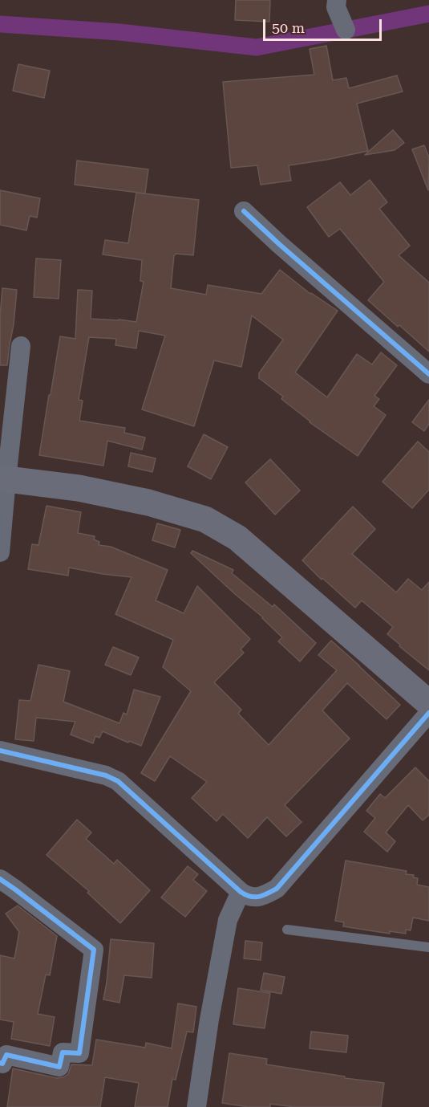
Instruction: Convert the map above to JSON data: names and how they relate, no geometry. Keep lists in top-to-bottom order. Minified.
{"scale_bar":"50 m"}
